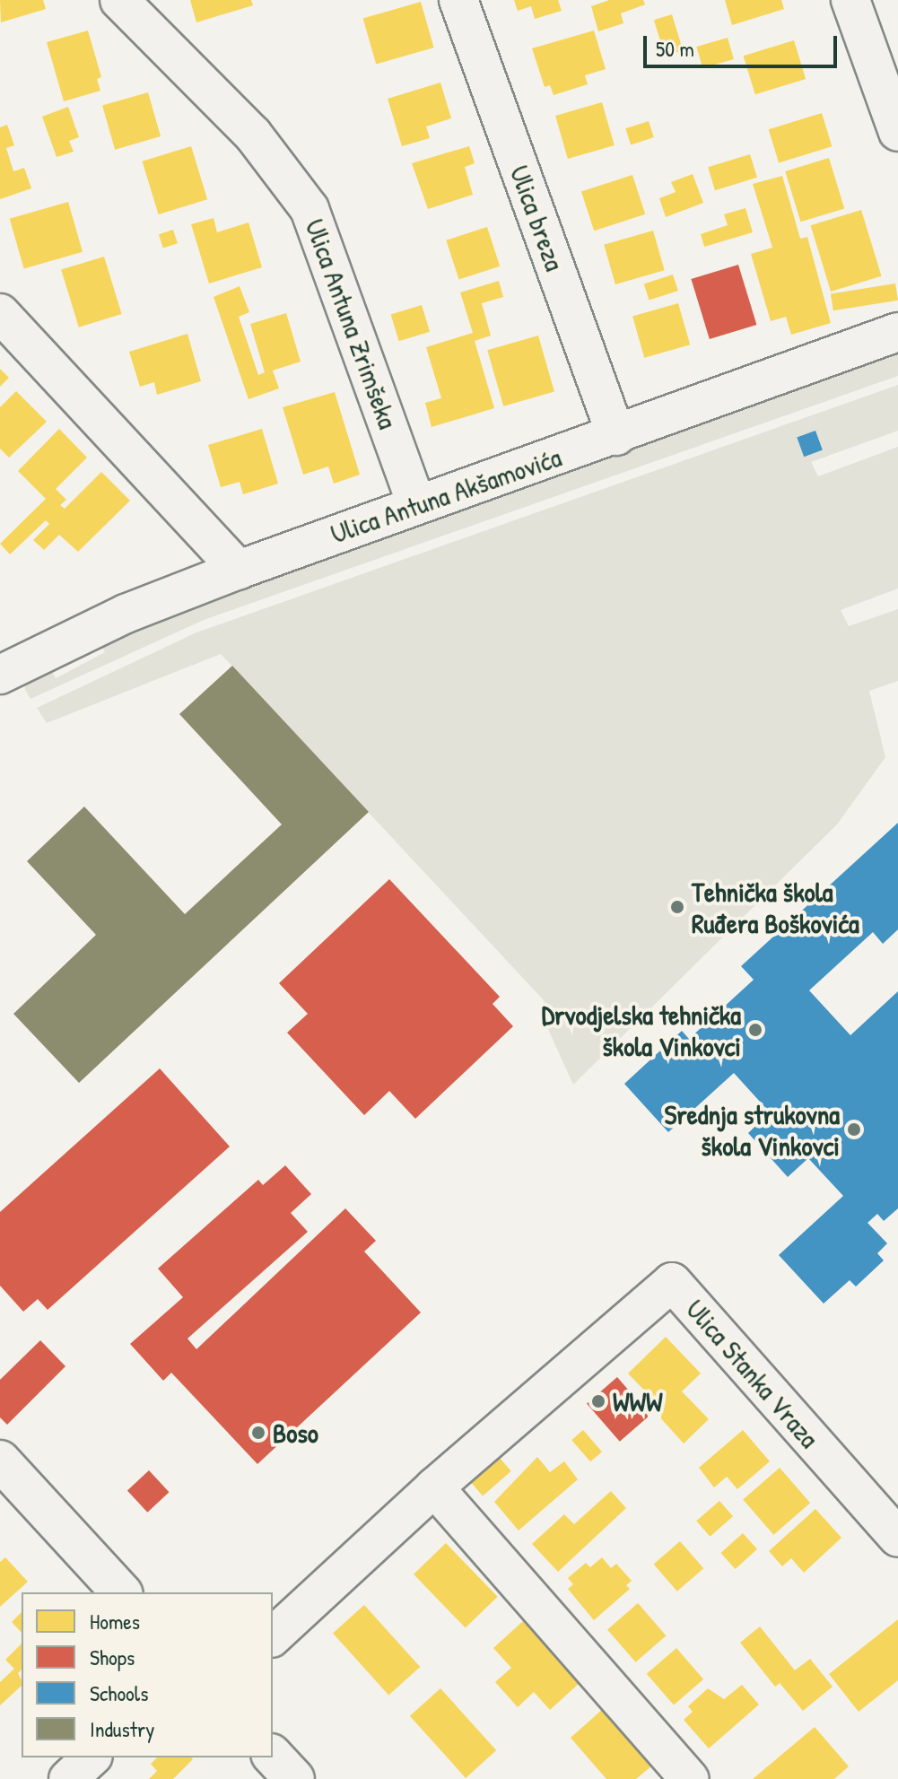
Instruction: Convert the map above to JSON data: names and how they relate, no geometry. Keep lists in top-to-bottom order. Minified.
{"streets":{"street":["Ulica breza","Ulica Antuna Zrimšeka","Ulica Antuna Akšamovića","Ulica Stanka Vraza"]},"crossings":[["Ulica breza","Ulica Antuna Akšamovića"],["Ulica Antuna Zrimšeka","Ulica Antuna Akšamovića"]],"places":["Tehnička škola Ruđera Boškovića","Drvodjelska tehnička škola Vinkovci","Srednja strukovna škola Vinkovci","WWW","Boso"],"legend":["Homes","Shops","Schools","Industry"],"scale_bar":"50 m"}
